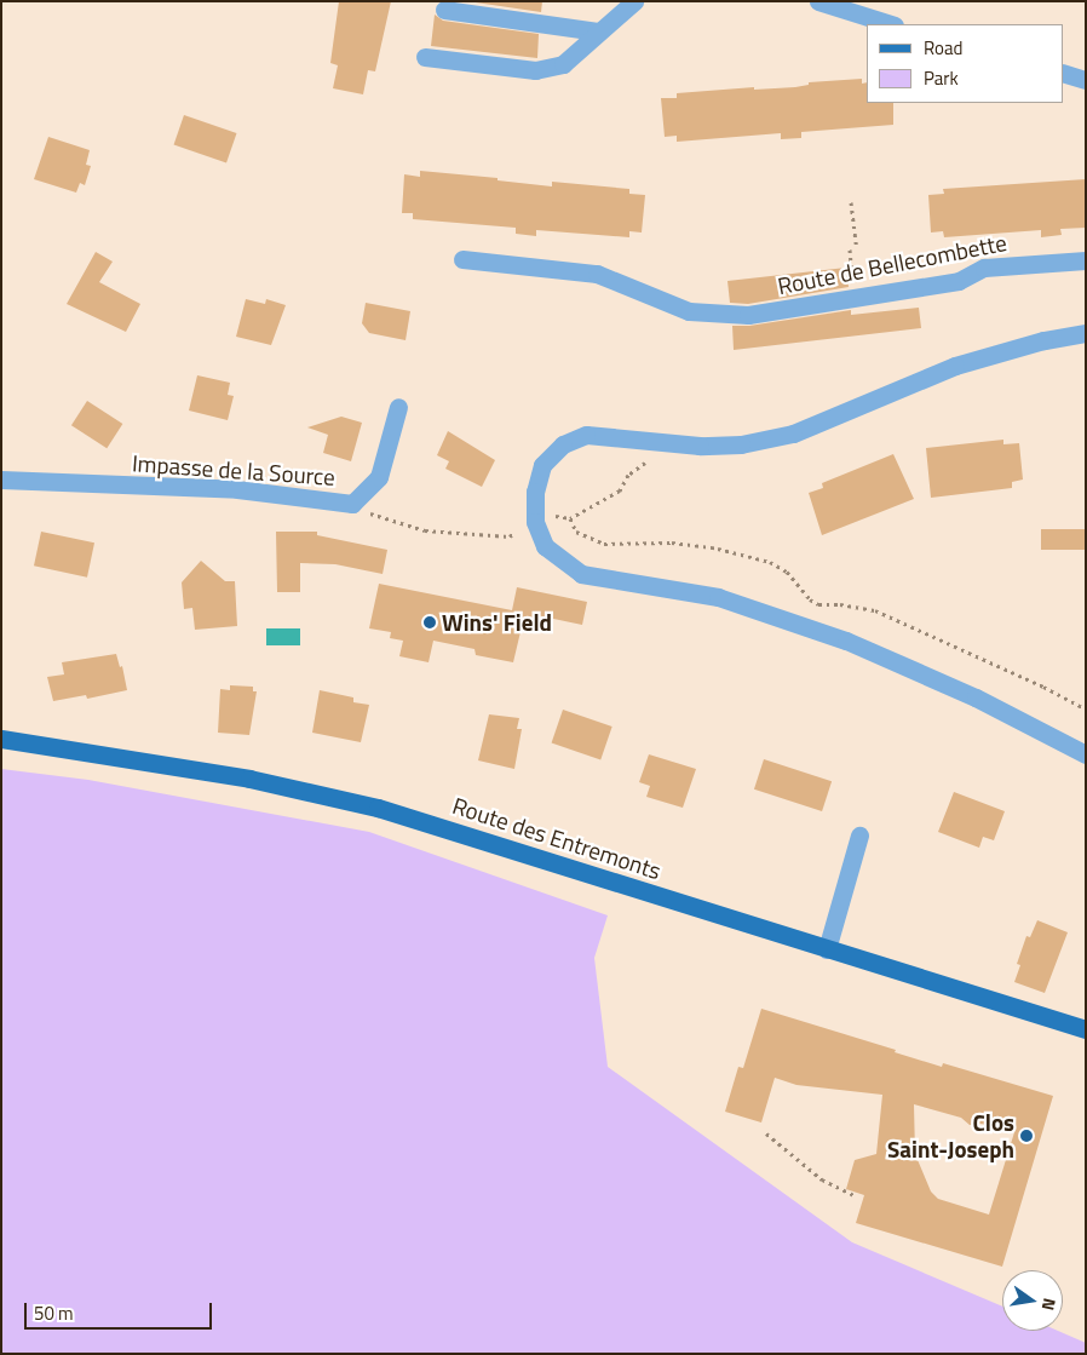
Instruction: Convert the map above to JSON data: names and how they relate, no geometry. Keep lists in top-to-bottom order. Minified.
{"streets":{"main road":["Route des Entremonts"],"street":["Route de Bellecombette","Impasse de la Source"]},"places":["Wins' Field","Clos Saint-Joseph"],"legend":["Road","Park"],"scale_bar":"50 m","north":"right"}
